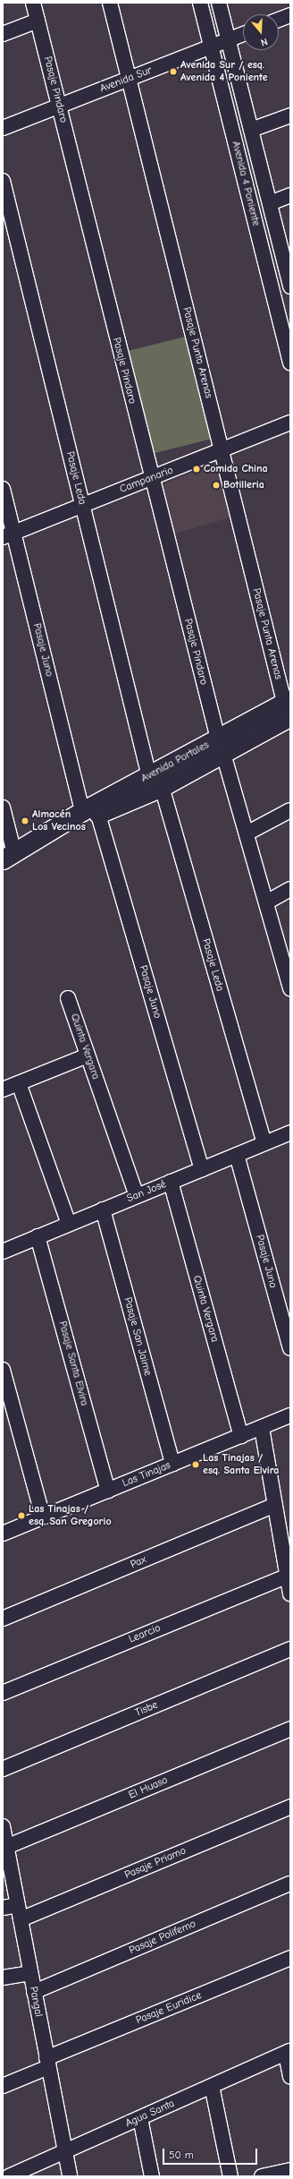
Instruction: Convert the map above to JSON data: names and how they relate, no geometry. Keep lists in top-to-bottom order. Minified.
{"streets":{"main road":["Avenida Portales"],"street":["Avenida Sur","Pasaje Pindaro","Avenida 4 Poniente","Pasaje Punta Arenas","Pasaje Leda","Campanario","Pasaje Juno","Quinta Vergara","San José","Pasaje San Jaime","Pasaje Santa Elvira","Las Tinajas","Pax","Learcio","Tisbe","El Huaso","Pasaje Priamo","Pasaje Polifemo","Pangal","Pasaje Euridice","Agua Santa"]},"crossings":[["Avenida Sur","Pasaje Pindaro"],["Avenida Sur","Avenida 4 Poniente"],["Avenida Sur","Pasaje Punta Arenas"],["Pasaje Pindaro","Campanario"],["Pasaje Pindaro","Avenida Portales"],["Pasaje Punta Arenas","Campanario"],["Pasaje Punta Arenas","Avenida Portales"],["Pasaje Leda","Campanario"],["Pasaje Leda","Avenida Portales"],["Pasaje Leda","San José"],["Campanario","Pasaje Juno"],["Pasaje Juno","Avenida Portales"],["Pasaje Juno","San José"],["Quinta Vergara","San José"],["Quinta Vergara","Las Tinajas"],["San José","Pasaje San Jaime"],["San José","Pasaje Santa Elvira"],["Pasaje San Jaime","Las Tinajas"],["Pasaje Santa Elvira","Las Tinajas"],["El Huaso","Pangal"],["Pasaje Priamo","Pangal"],["Pasaje Polifemo","Pangal"],["Pangal","Pasaje Euridice"],["Pangal","Agua Santa"]],"places":["Avenida Sur / esq. Avenida 4 Poniente","Comida China","Botilleria","Almacén Los Vecinos","Las Tinajas / esq. Santa Elvira","Las Tinajas / esq. San Gregorio"],"scale_bar":"50 m","north":"bottom"}
